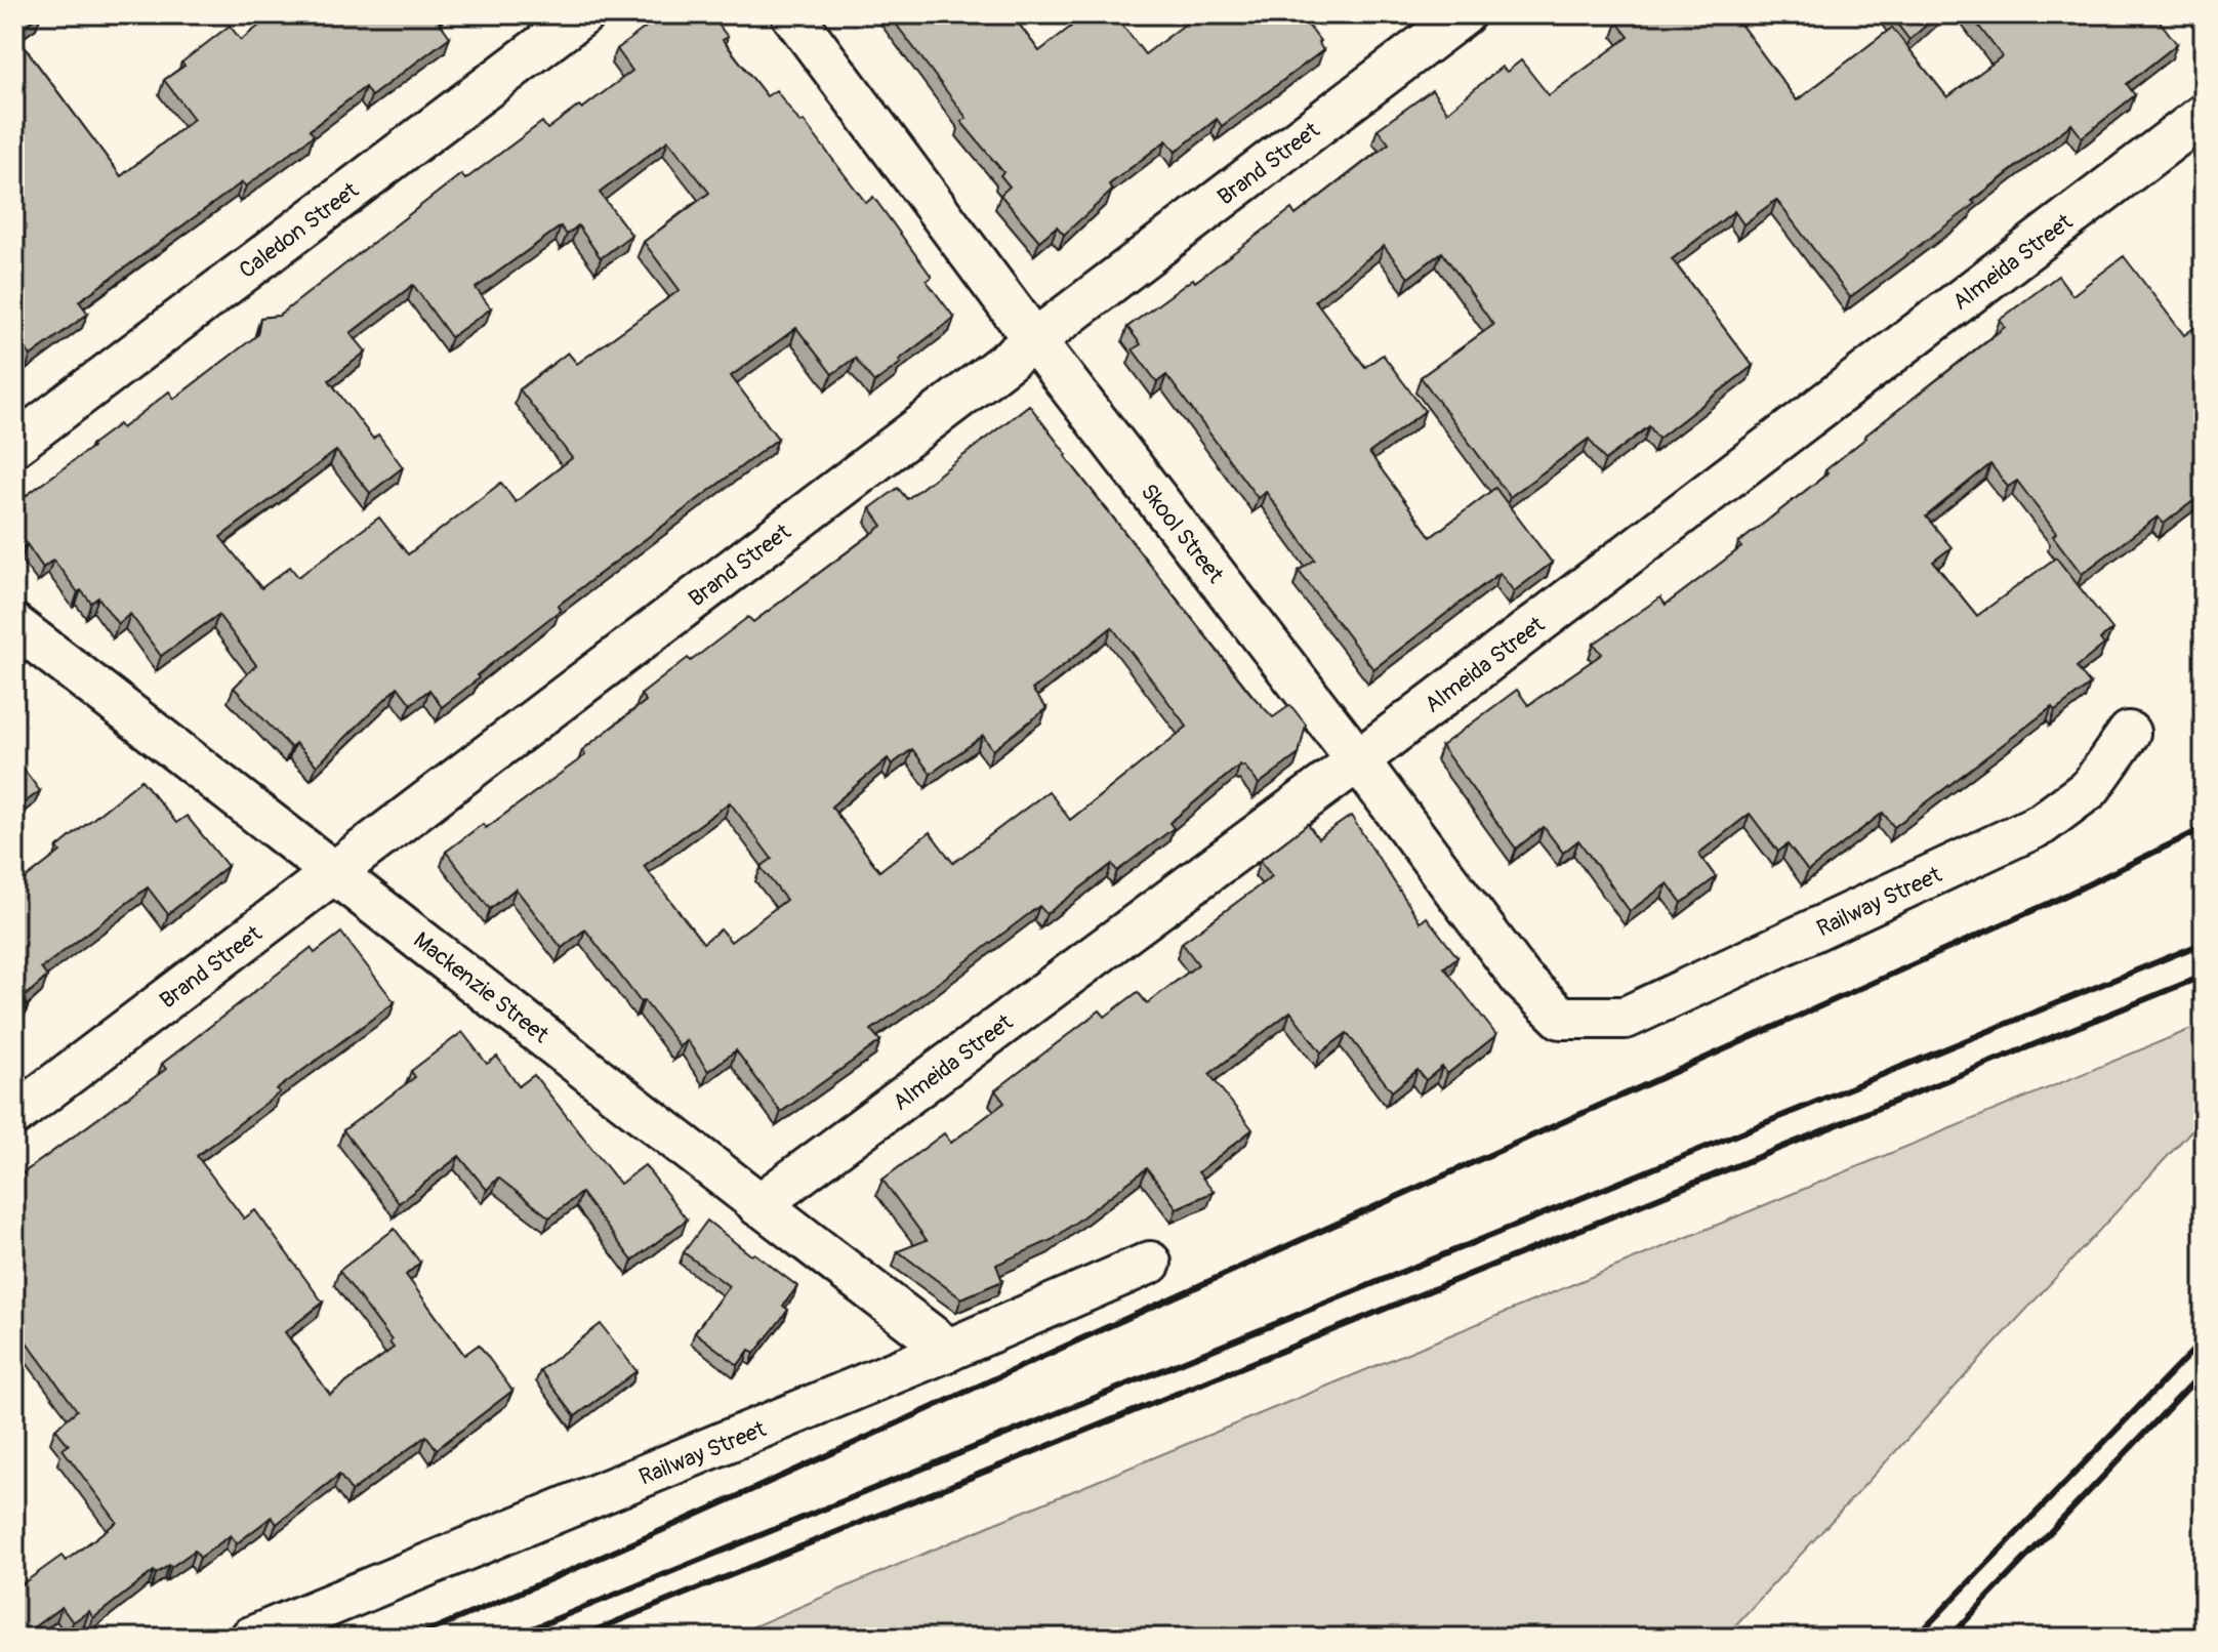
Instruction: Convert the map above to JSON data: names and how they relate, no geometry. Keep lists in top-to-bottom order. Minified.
{"streets":{"street":["Brand Street","Caledon Street","Almeida Street","Skool Street","Railway Street","Mackenzie Street"]},"crossings":[["Brand Street","Skool Street"],["Brand Street","Mackenzie Street"],["Almeida Street","Skool Street"],["Almeida Street","Mackenzie Street"],["Skool Street","Railway Street"],["Railway Street","Mackenzie Street"]]}
